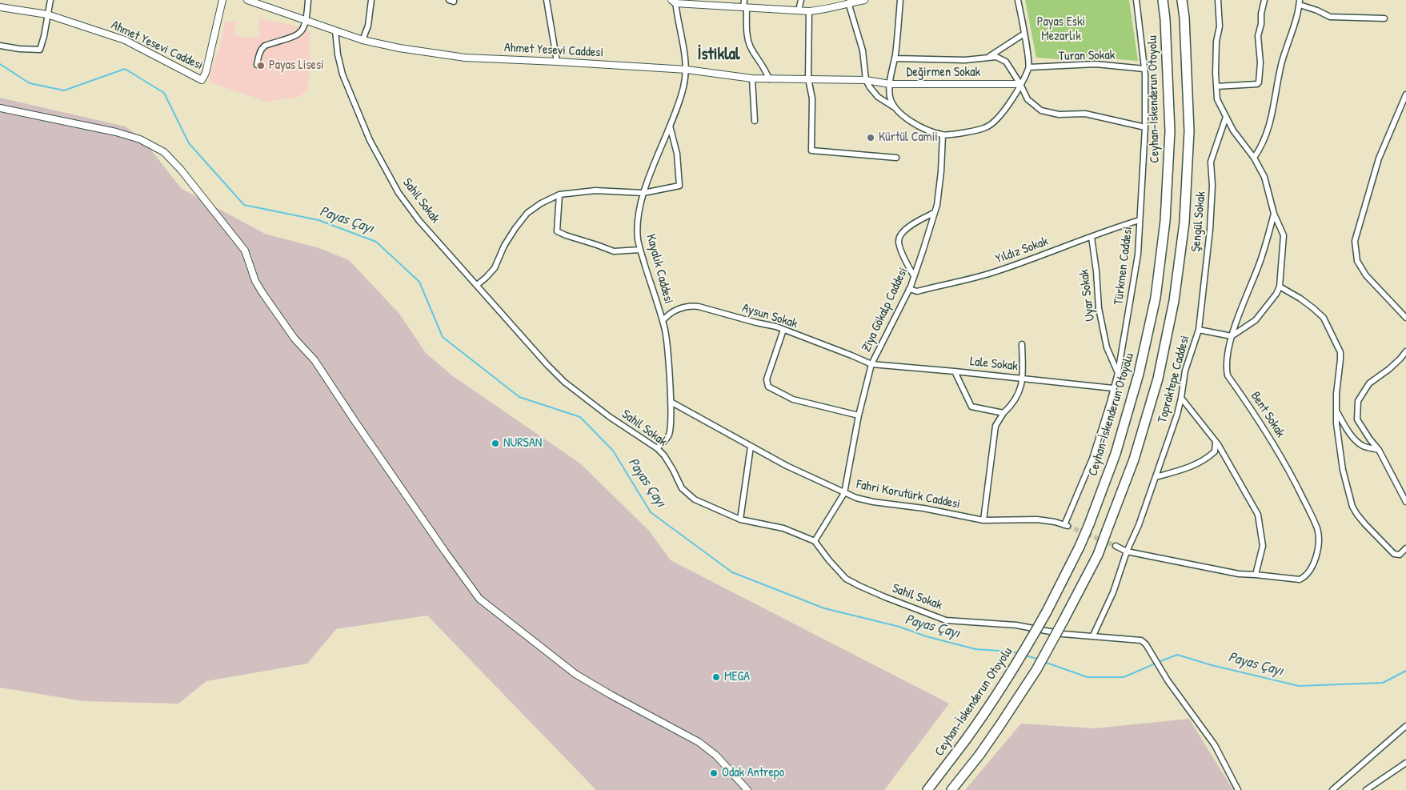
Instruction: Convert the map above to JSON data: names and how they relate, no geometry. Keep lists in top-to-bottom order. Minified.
{"streets":{"highway":["Ceyhan-İskenderun Otoyolu"],"street":["Ahmet Yesevi Caddesi","Turan Sokak","Değirmen Sokak","Sahil Sokak","Şengül Sokak","Yıldız Sokak","Türkmen Caddesi","Kayalık Caddesi","Uyar Sokak","Ziya Gökalp Caddesi","Aysun Sokak","Lale Sokak","Topraktepe Caddesi","Bent Sokak","Fahri Korutürk Caddesi"]},"crossings":[["Ahmet Yesevi Caddesi","Değirmen Sokak"],["Ahmet Yesevi Caddesi","Sahil Sokak"],["Ahmet Yesevi Caddesi","Kayalık Caddesi"],["Turan Sokak","Türkmen Caddesi"],["Sahil Sokak","Kayalık Caddesi"],["Sahil Sokak","Topraktepe Caddesi"],["Şengül Sokak","Topraktepe Caddesi"],["Yıldız Sokak","Türkmen Caddesi"],["Yıldız Sokak","Uyar Sokak"],["Yıldız Sokak","Ziya Gökalp Caddesi"],["Türkmen Caddesi","Uyar Sokak"],["Türkmen Caddesi","Lale Sokak"],["Türkmen Caddesi","Fahri Korutürk Caddesi"],["Kayalık Caddesi","Aysun Sokak"],["Kayalık Caddesi","Fahri Korutürk Caddesi"],["Ziya Gökalp Caddesi","Aysun Sokak"],["Ziya Gökalp Caddesi","Lale Sokak"],["Ziya Gökalp Caddesi","Fahri Korutürk Caddesi"],["Aysun Sokak","Lale Sokak"],["Topraktepe Caddesi","Bent Sokak"]],"districts":["İstiklal"],"water":["Payas Çayı"],"parks":["Payas Eski Mezarlık"],"places":["Payas Lisesi","Kürtül Camii","NURSAN","MEGA","Odak Antrepo"]}
